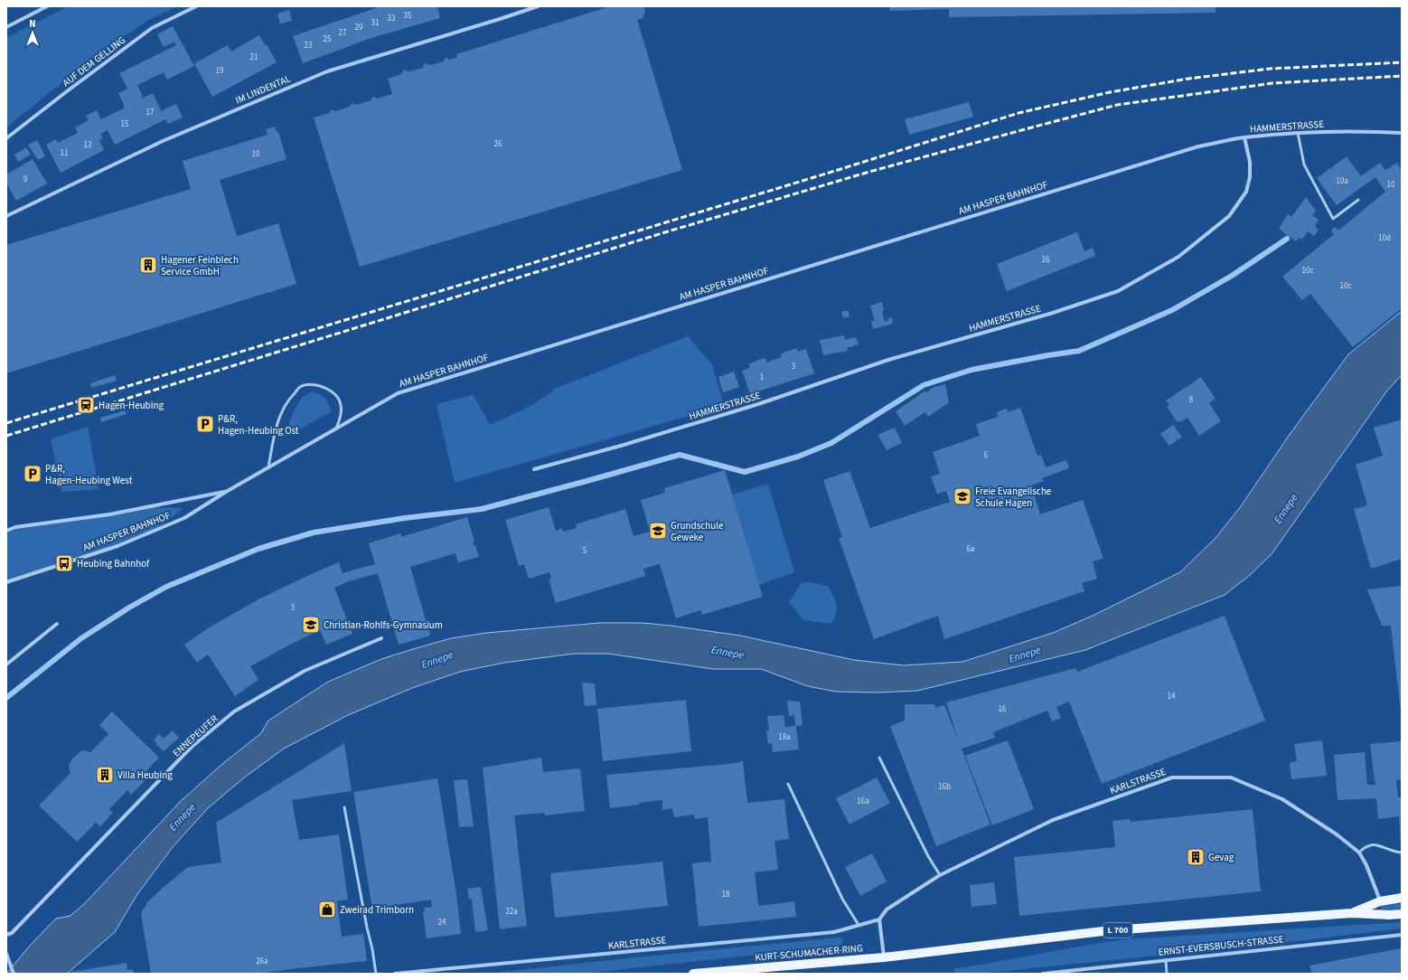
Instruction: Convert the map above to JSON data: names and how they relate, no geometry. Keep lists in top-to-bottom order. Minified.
{"streets":{"main road":["L 700","KURT-SCHUMACHER-RING"],"street":["AUF DEM GELLING","IM LINDENTAL","HAMMERSTRASSE","AM HASPER BAHNHOF","ENNEPEUFER","KARLSTRASSE","ERNST-EVERSBUSCH-STRASSE"]},"crossings":[["HAMMERSTRASSE","AM HASPER BAHNHOF"],["KARLSTRASSE","L 700"],["L 700","KURT-SCHUMACHER-RING"]],"water":["Ennepe"],"places":{"building":["Hagener Feinblech Service GmbH","Villa Heubing","Gevag"],"station":["Hagen-Heubing"],"parking":["P&R, Hagen-Heubing Ost","P&R, Hagen-Heubing West"],"school or university":["Freie Evangelische Schule Hagen","Grundschule Geweke","Christian-Rohlfs-Gymnasium"],"bus stop":["Heubing Bahnhof"],"shop":["Zweirad Trimborn"]},"house_numbers":["35","33","31","29","27","25","23","21","19","17","15","26","13","11","10","9","10a","10","10d","16","10c","10c","3","1","8","6","6a","5","3","14","16","18a","16b","16a","18","22a","24","26a"],"north":"top"}
